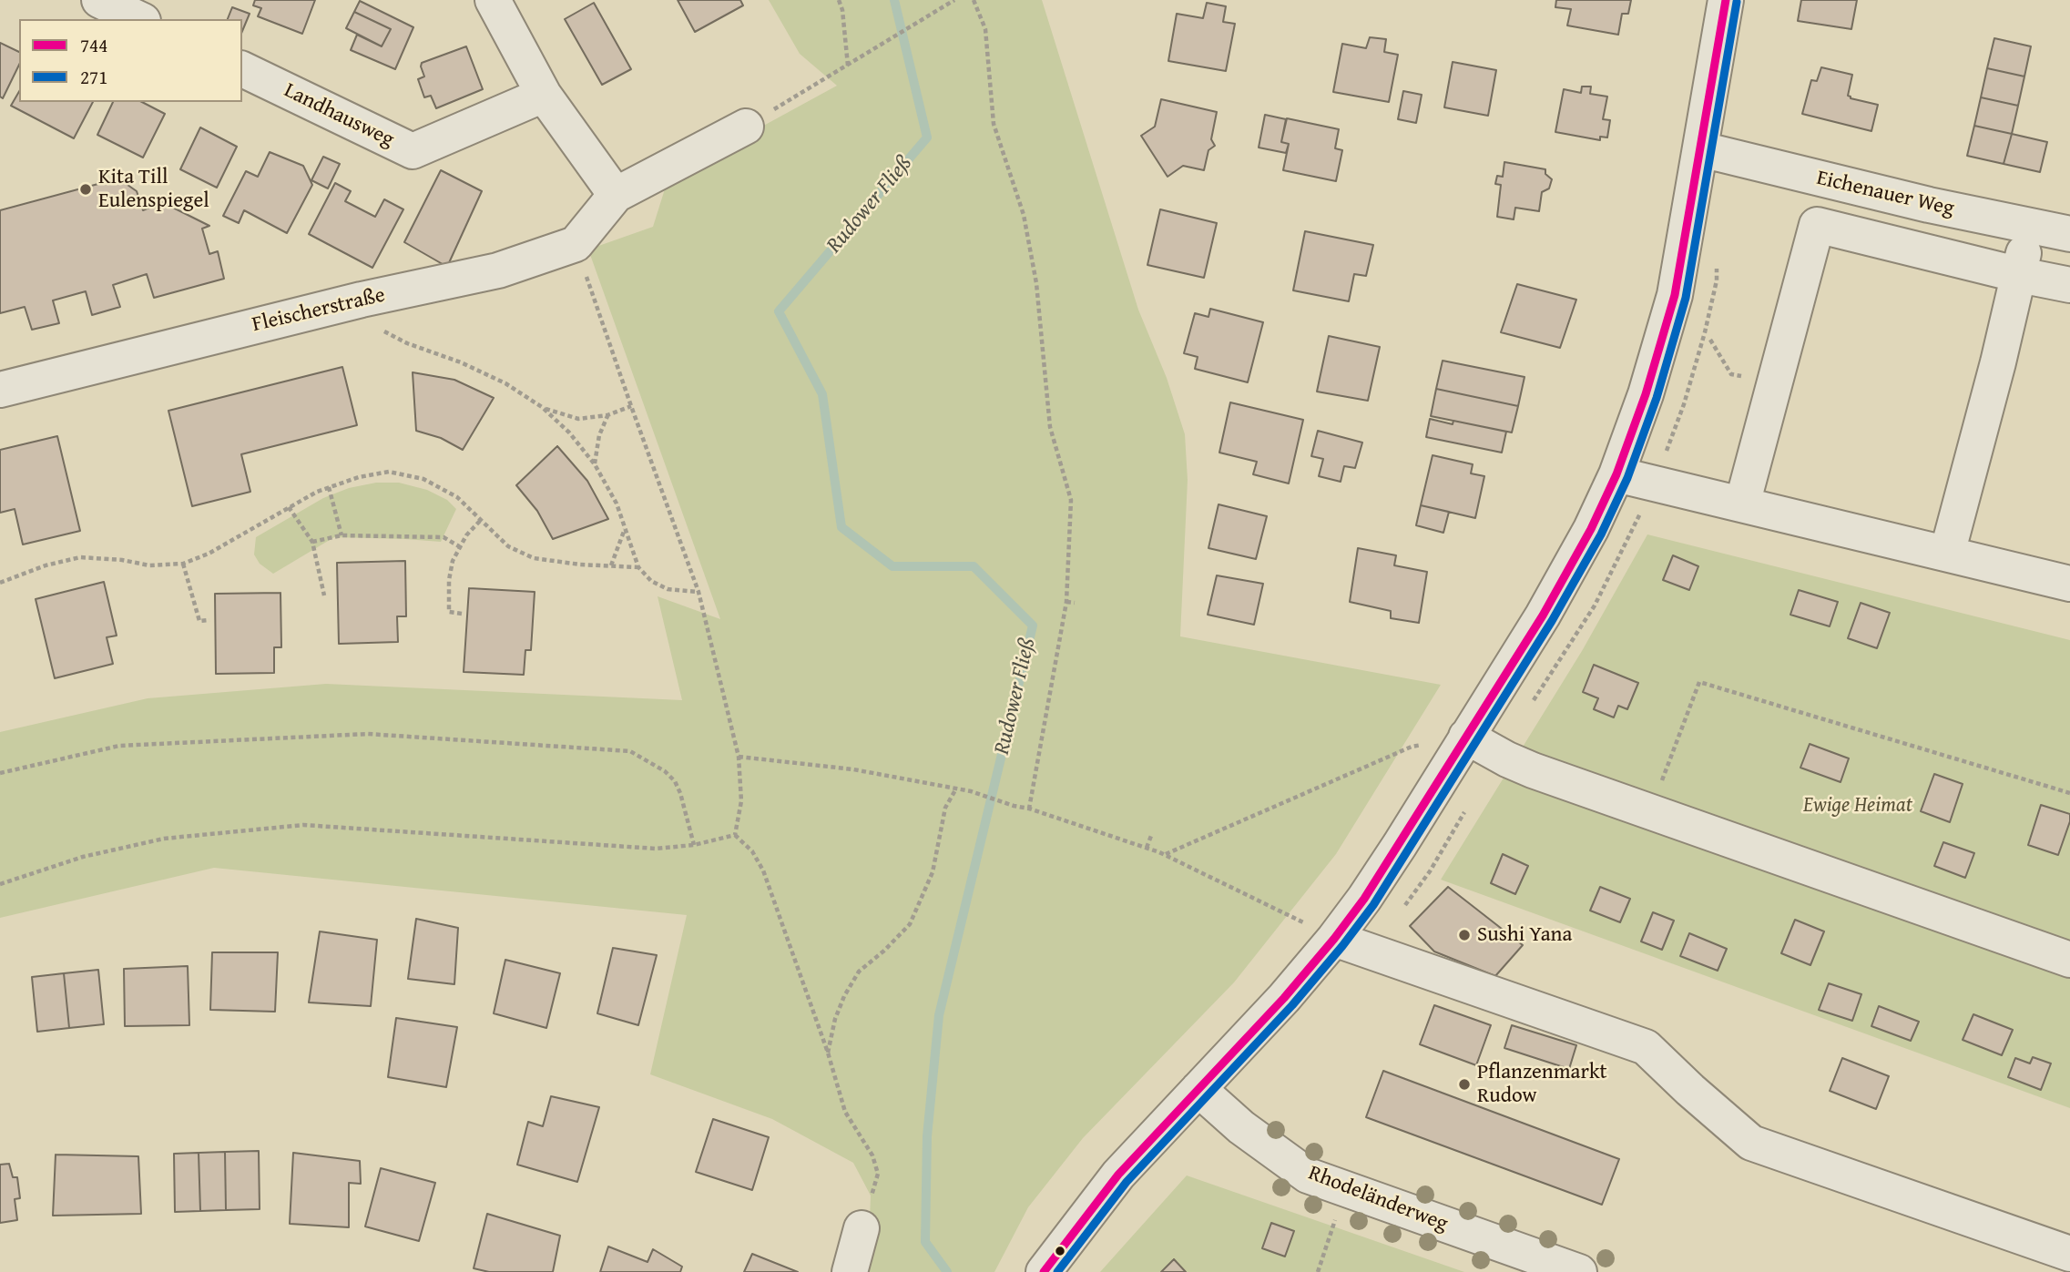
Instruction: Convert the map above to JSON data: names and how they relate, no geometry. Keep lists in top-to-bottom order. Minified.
{"streets":{"street":["Landhausweg","Eichenauer Weg","Fleischerstraße","Rhodeländerweg"]},"water":["Rudower Fließ"],"parks":["Ewige Heimat"],"places":["Kita Till Eulenspiegel","Sushi Yana","Pflanzenmarkt Rudow"],"lines":["transit line 744","transit line 271"],"legend":["744","271"]}
